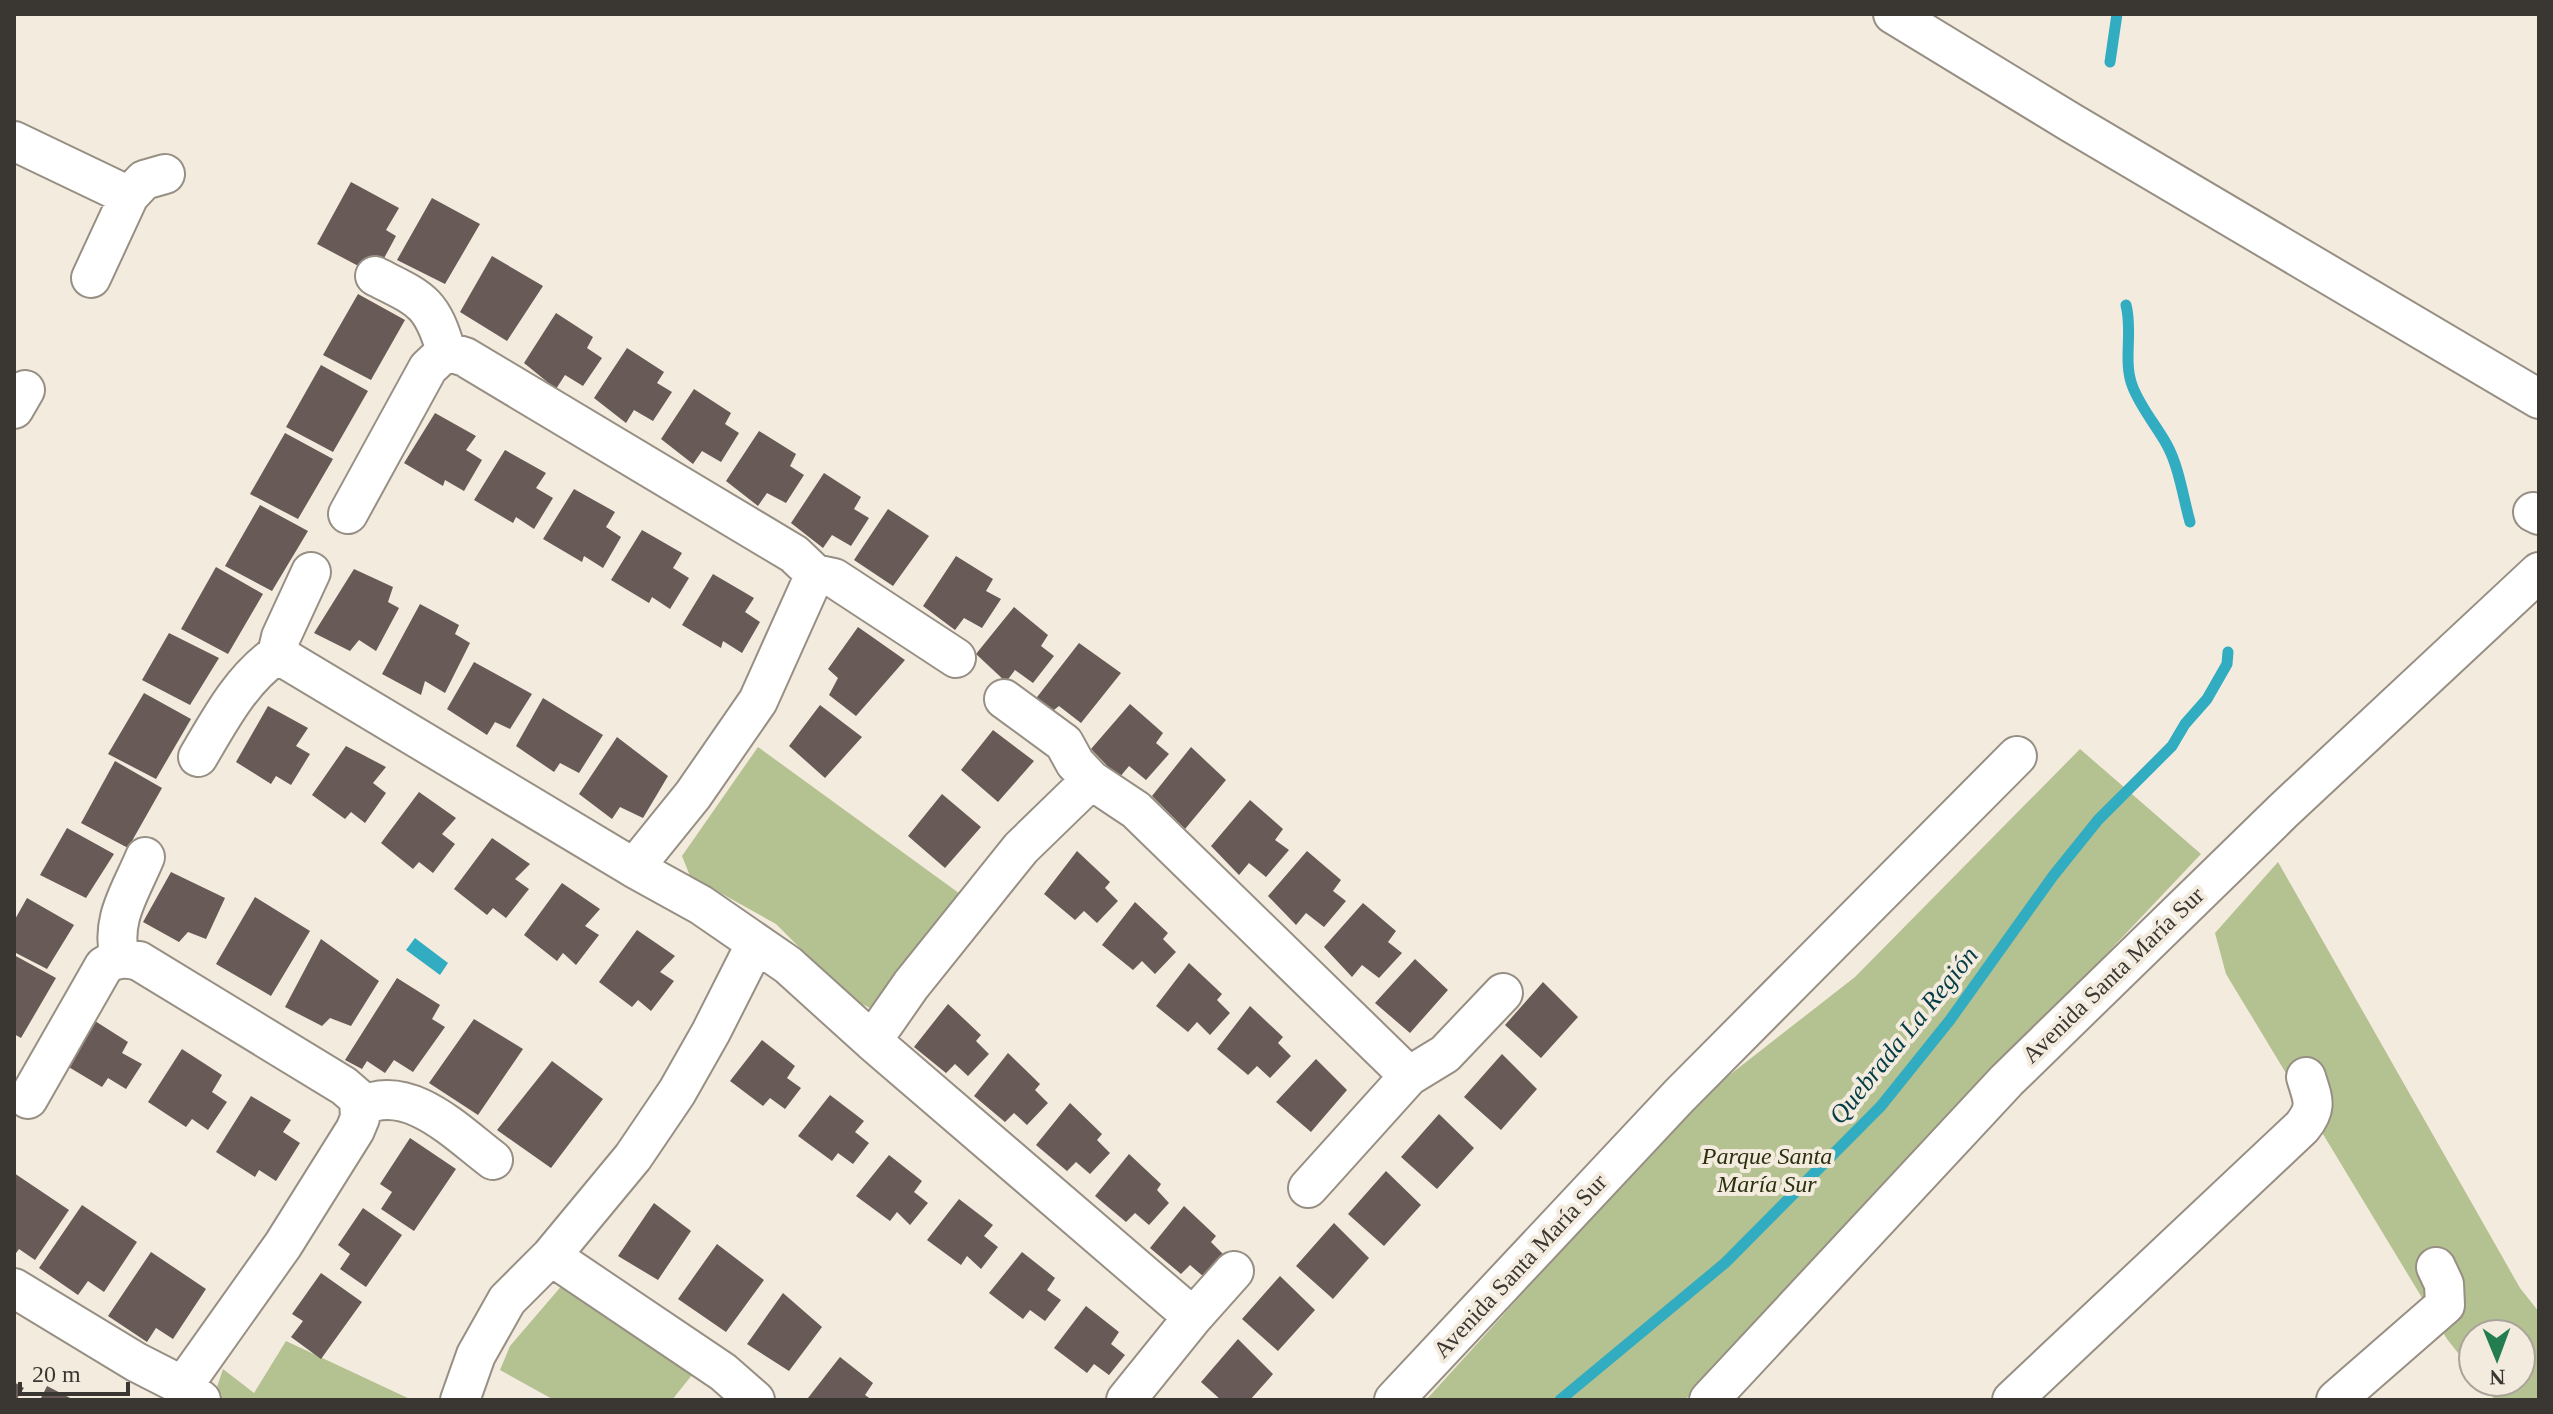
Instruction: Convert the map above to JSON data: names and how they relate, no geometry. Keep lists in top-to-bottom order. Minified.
{"streets":{"street":["Avenida Santa María Sur"]},"water":["Quebrada La Región"],"parks":["Parque Santa María Sur"],"scale_bar":"20 m","north":"bottom"}
